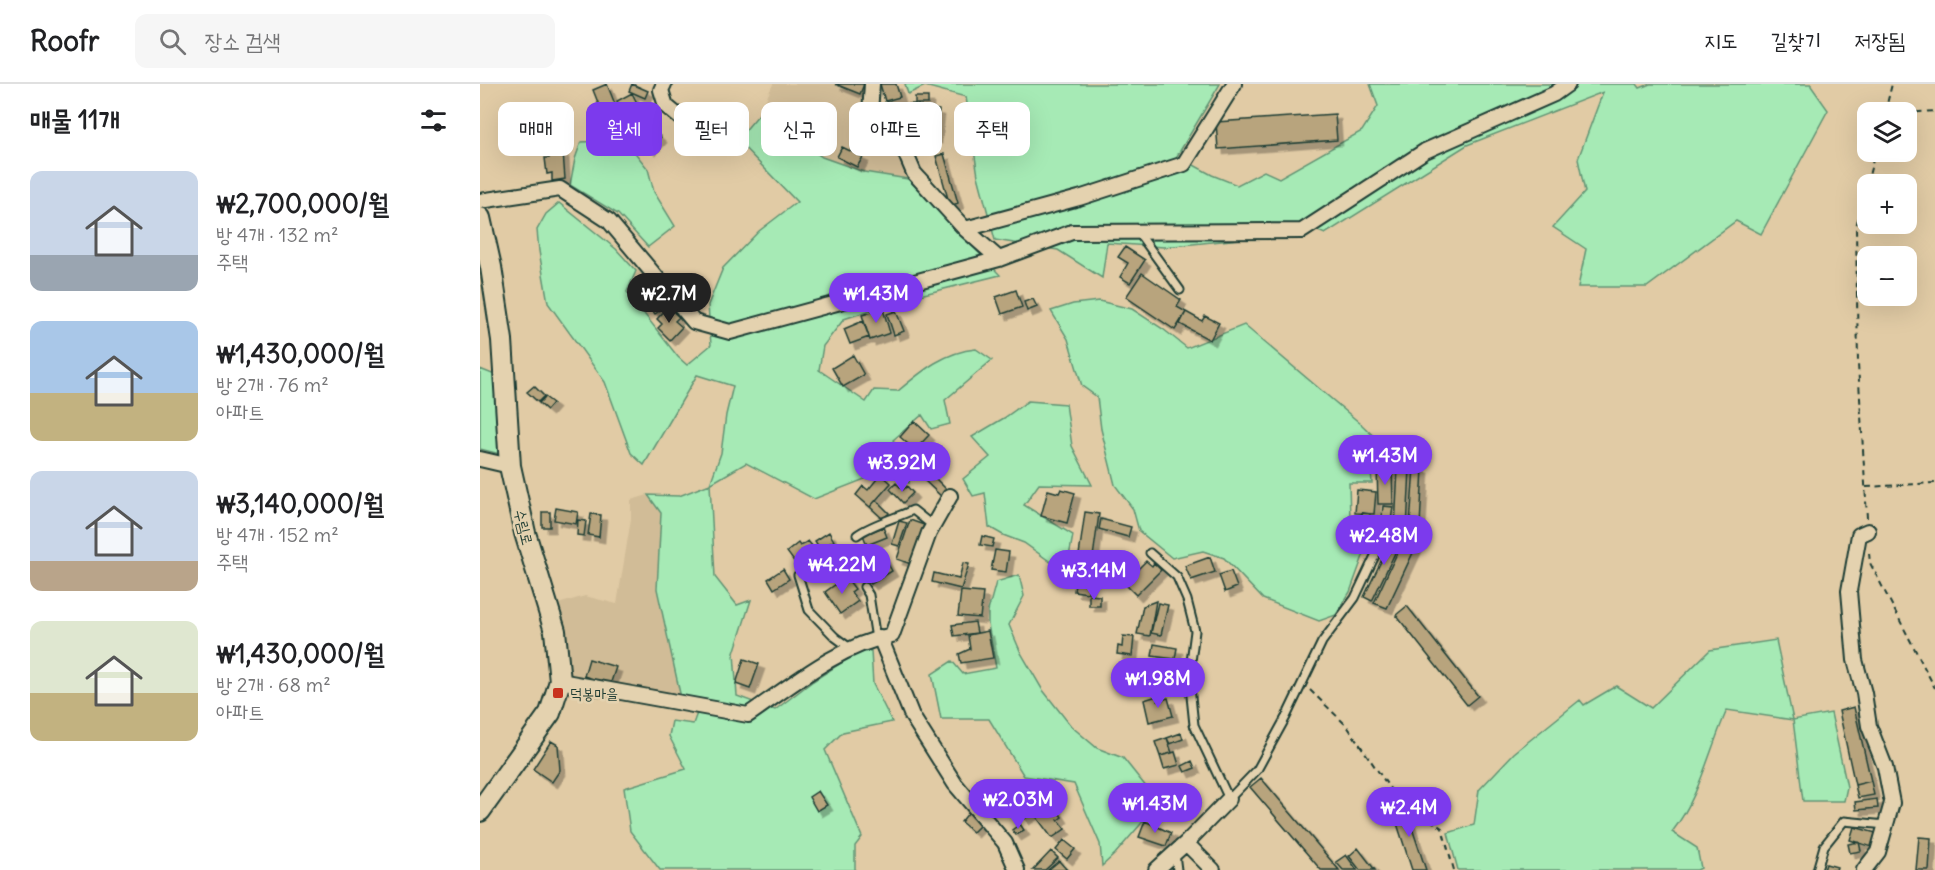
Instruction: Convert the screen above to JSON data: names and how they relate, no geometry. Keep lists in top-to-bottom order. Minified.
{"streets":{"main road":["수림로"]},"places":{"transit":["덕봉마을"]},"page":{"header":"Roofr","search":"장소 검색","nav":["지도","길찾기","저장됨"],"heading":"매물 11개","map_buttons":["+","−"],"chip":["매매","월세","필터","신규","아파트","주택"],"list":[{"name":"₩2,700,000/월","note":"방 4개 · 132 m² · 주택"},{"name":"₩1,430,000/월","note":"방 2개 · 76 m² · 아파트"},{"name":"₩3,140,000/월","note":"방 4개 · 152 m² · 주택"},{"name":"₩1,430,000/월","note":"방 2개 · 68 m² · 아파트"}],"price":["₩2.7M","₩1.43M","₩1.43M","₩3.92M","₩2.48M","₩4.22M","₩3.14M","₩1.98M","₩2.03M","₩1.43M","₩2.4M"]}}
